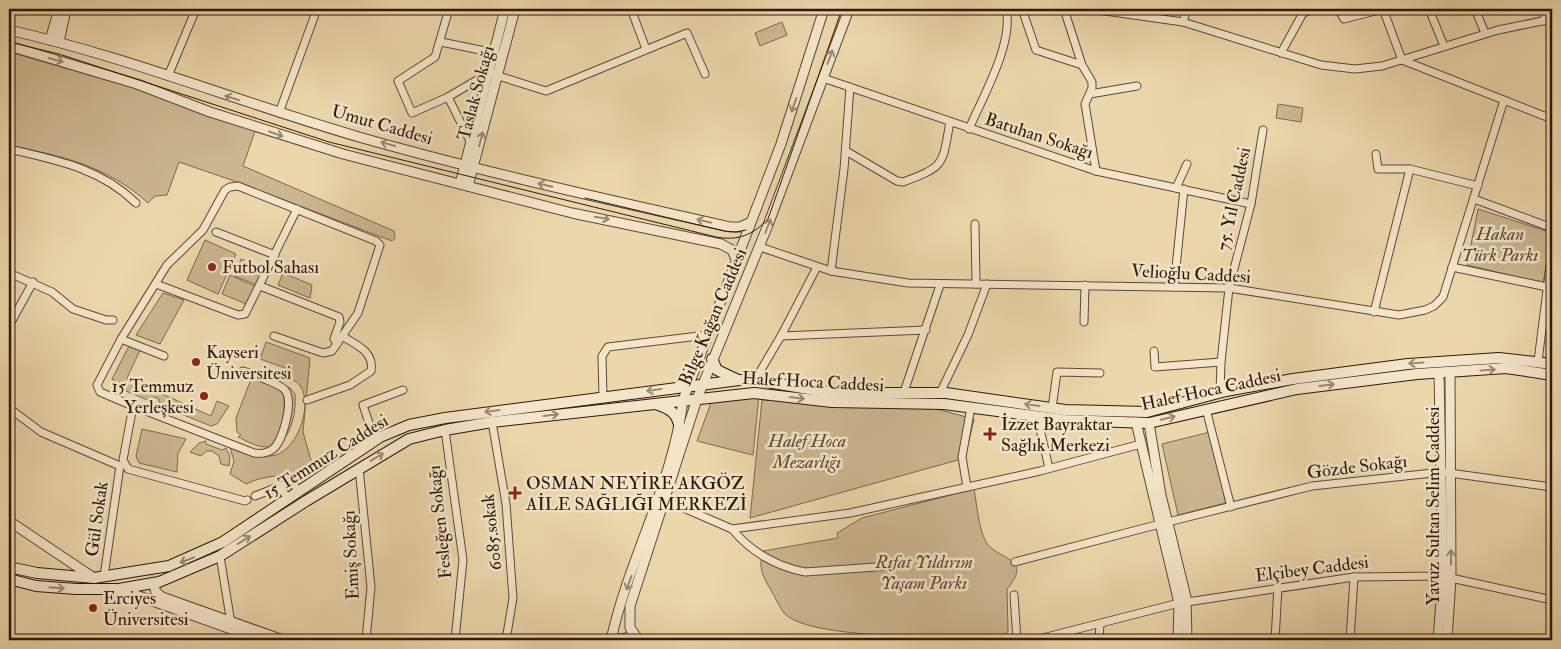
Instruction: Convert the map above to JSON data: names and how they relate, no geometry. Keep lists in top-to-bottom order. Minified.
{"streets":{"main road":["Halef Hoca Caddesi","15 Temmuz Caddesi"],"street":["Taslak Sokağı","Umut Caddesi","Batuhan Sokağı","75. Yıl Caddesi","Velioğlu Caddesi","Bilge Kağan Caddesi","Gözde Sokağı","Yavuz Sultan Selim Caddesi","Gül Sokak","Fesleğen Sokağı","6085.sokak","Emiş Sokağı","Elçibey Caddesi"]},"crossings":[["Taslak Sokağı","Umut Caddesi"],["Umut Caddesi","Bilge Kağan Caddesi"],["Batuhan Sokağı","75. Yıl Caddesi"],["Batuhan Sokağı","Bilge Kağan Caddesi"],["75. Yıl Caddesi","Velioğlu Caddesi"],["75. Yıl Caddesi","Halef Hoca Caddesi"],["Velioğlu Caddesi","Bilge Kağan Caddesi"],["Bilge Kağan Caddesi","Halef Hoca Caddesi"],["Bilge Kağan Caddesi","15 Temmuz Caddesi"],["Halef Hoca Caddesi","15 Temmuz Caddesi"],["Halef Hoca Caddesi","Yavuz Sultan Selim Caddesi"],["15 Temmuz Caddesi","Gül Sokak"],["15 Temmuz Caddesi","Fesleğen Sokağı"],["15 Temmuz Caddesi","6085.sokak"],["15 Temmuz Caddesi","Emiş Sokağı"],["Gözde Sokağı","Yavuz Sultan Selim Caddesi"],["Yavuz Sultan Selim Caddesi","Elçibey Caddesi"]],"parks":["Hakan Türk Parkı","Halef Hoca Mezarlığı","Rıfat Yıldırım Yaşam Parkı"],"places":{"other":["Futbol Sahası","Kayseri Üniversitesi","15 Temmuz Yerleşkesi","Erciyes Üniversitesi"],"health":["İzzet Bayraktar Sağlık Merkezi","OSMAN NEYİRE AKGÖZ AİLE SAĞLIĞI MERKEZİ"]}}
